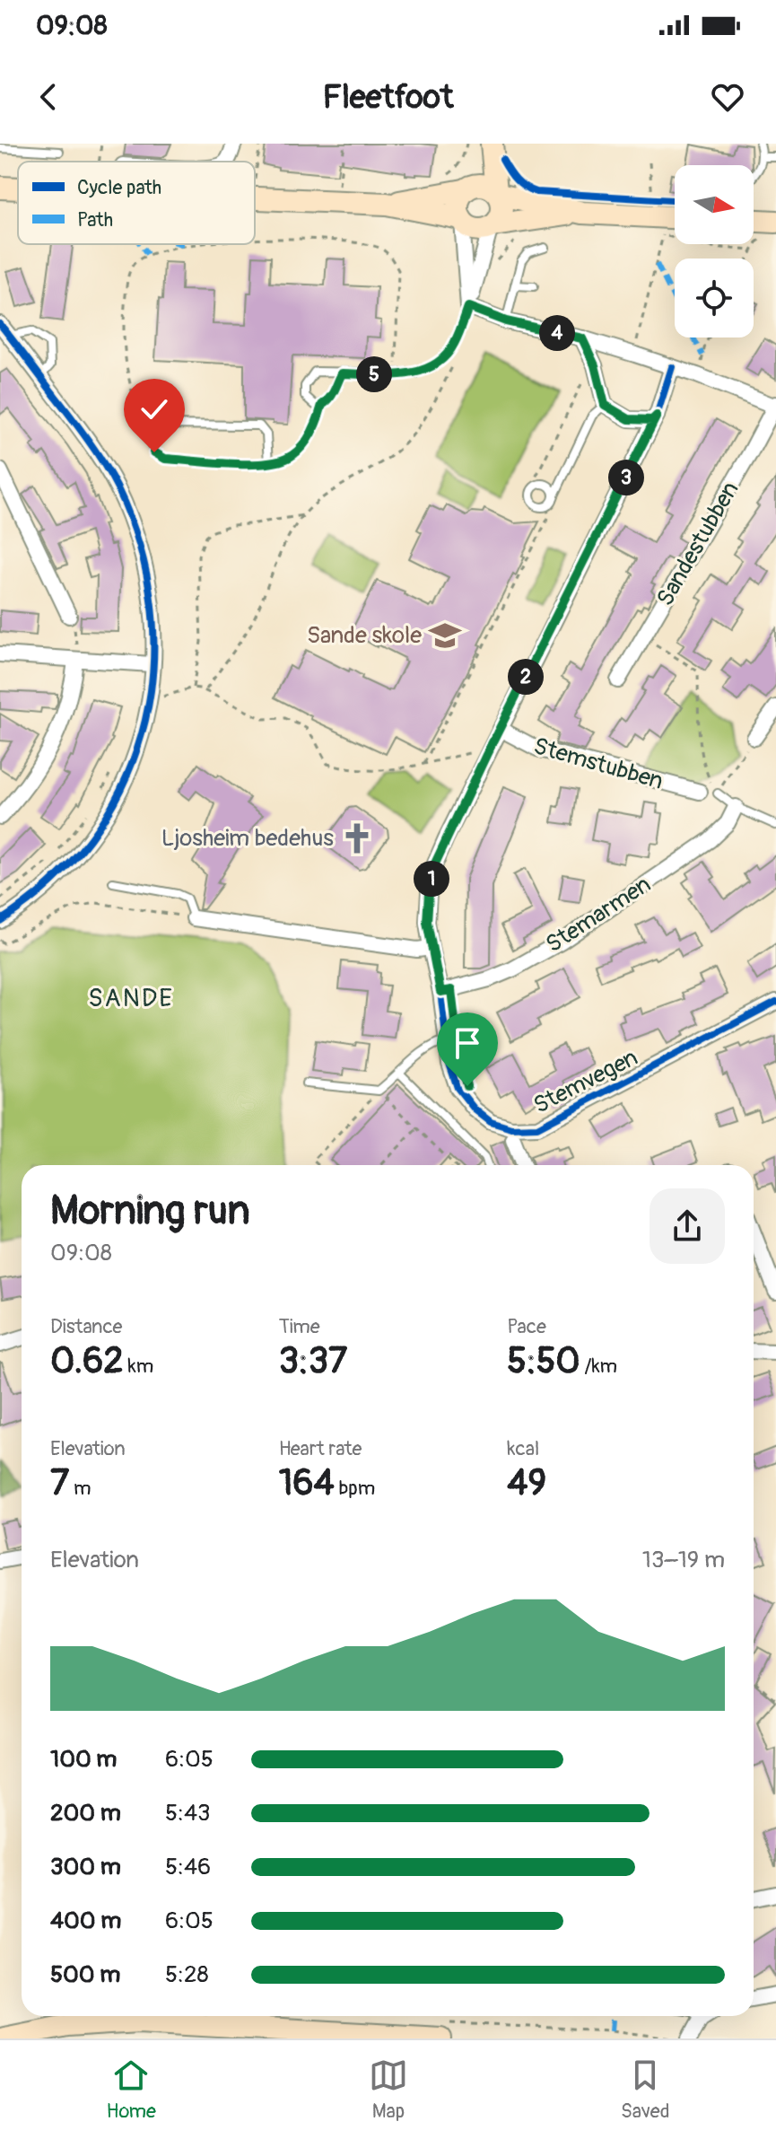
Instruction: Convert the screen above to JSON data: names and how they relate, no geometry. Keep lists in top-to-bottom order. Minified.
{"streets":{"street":["Sandestubben","Stemstubben","Stemarmen","Stemvegen"]},"crossings":[["Stemstubben","Stemvegen"],["Stemarmen","Stemvegen"]],"districts":["SANDE"],"places":{"school or university":["Sande skole"],"church":["Ljosheim bedehus"]},"legend":["Cycle path","Path"],"north":"right","page":{"status":"09:08","header":"Fleetfoot","pins":["4","5","3","2","1"],"heading":["Morning run","09:08"],"stats":[["Distance","0.62 km"],["Time","3:37"],["Pace","5:50 /km"],["Elevation","7 m"],["Heart rate","164 bpm"],["kcal","49"]],"chart":["Elevation","13–19 m"],"list":[{"name":"100 m","note":"6:05"},{"name":"200 m","note":"5:43"},{"name":"300 m","note":"5:46"},{"name":"400 m","note":"6:05"},{"name":"500 m","note":"5:28"}],"tabs":["Home","Map","Saved"]}}
